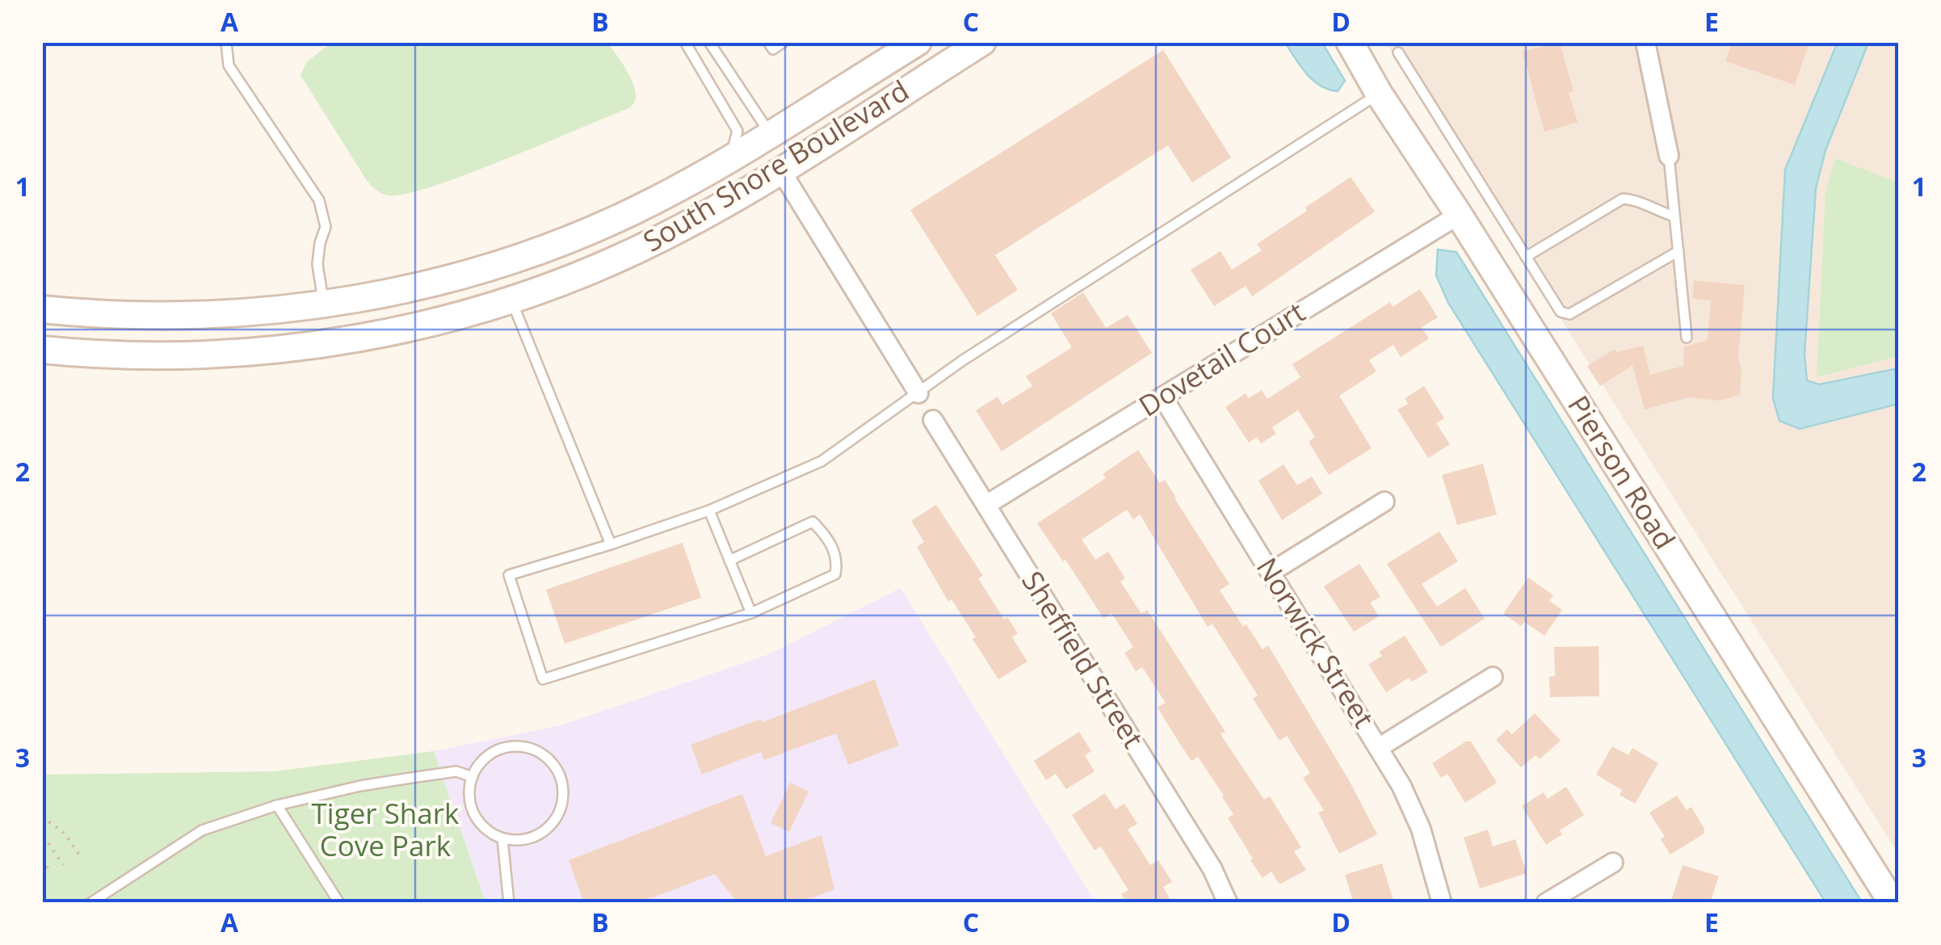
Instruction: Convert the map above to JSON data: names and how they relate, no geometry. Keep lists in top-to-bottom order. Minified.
{"streets":{"street":["South Shore Boulevard","Dovetail Court","Pierson Road","Norwick Street","Sheffield Street"]},"crossings":[["Dovetail Court","Pierson Road"],["Dovetail Court","Norwick Street"],["Dovetail Court","Sheffield Street"]],"parks":["Tiger Shark Cove Park"],"grid":{"columns":["A","B","C","D","E"],"rows":["1","2","3"]}}
